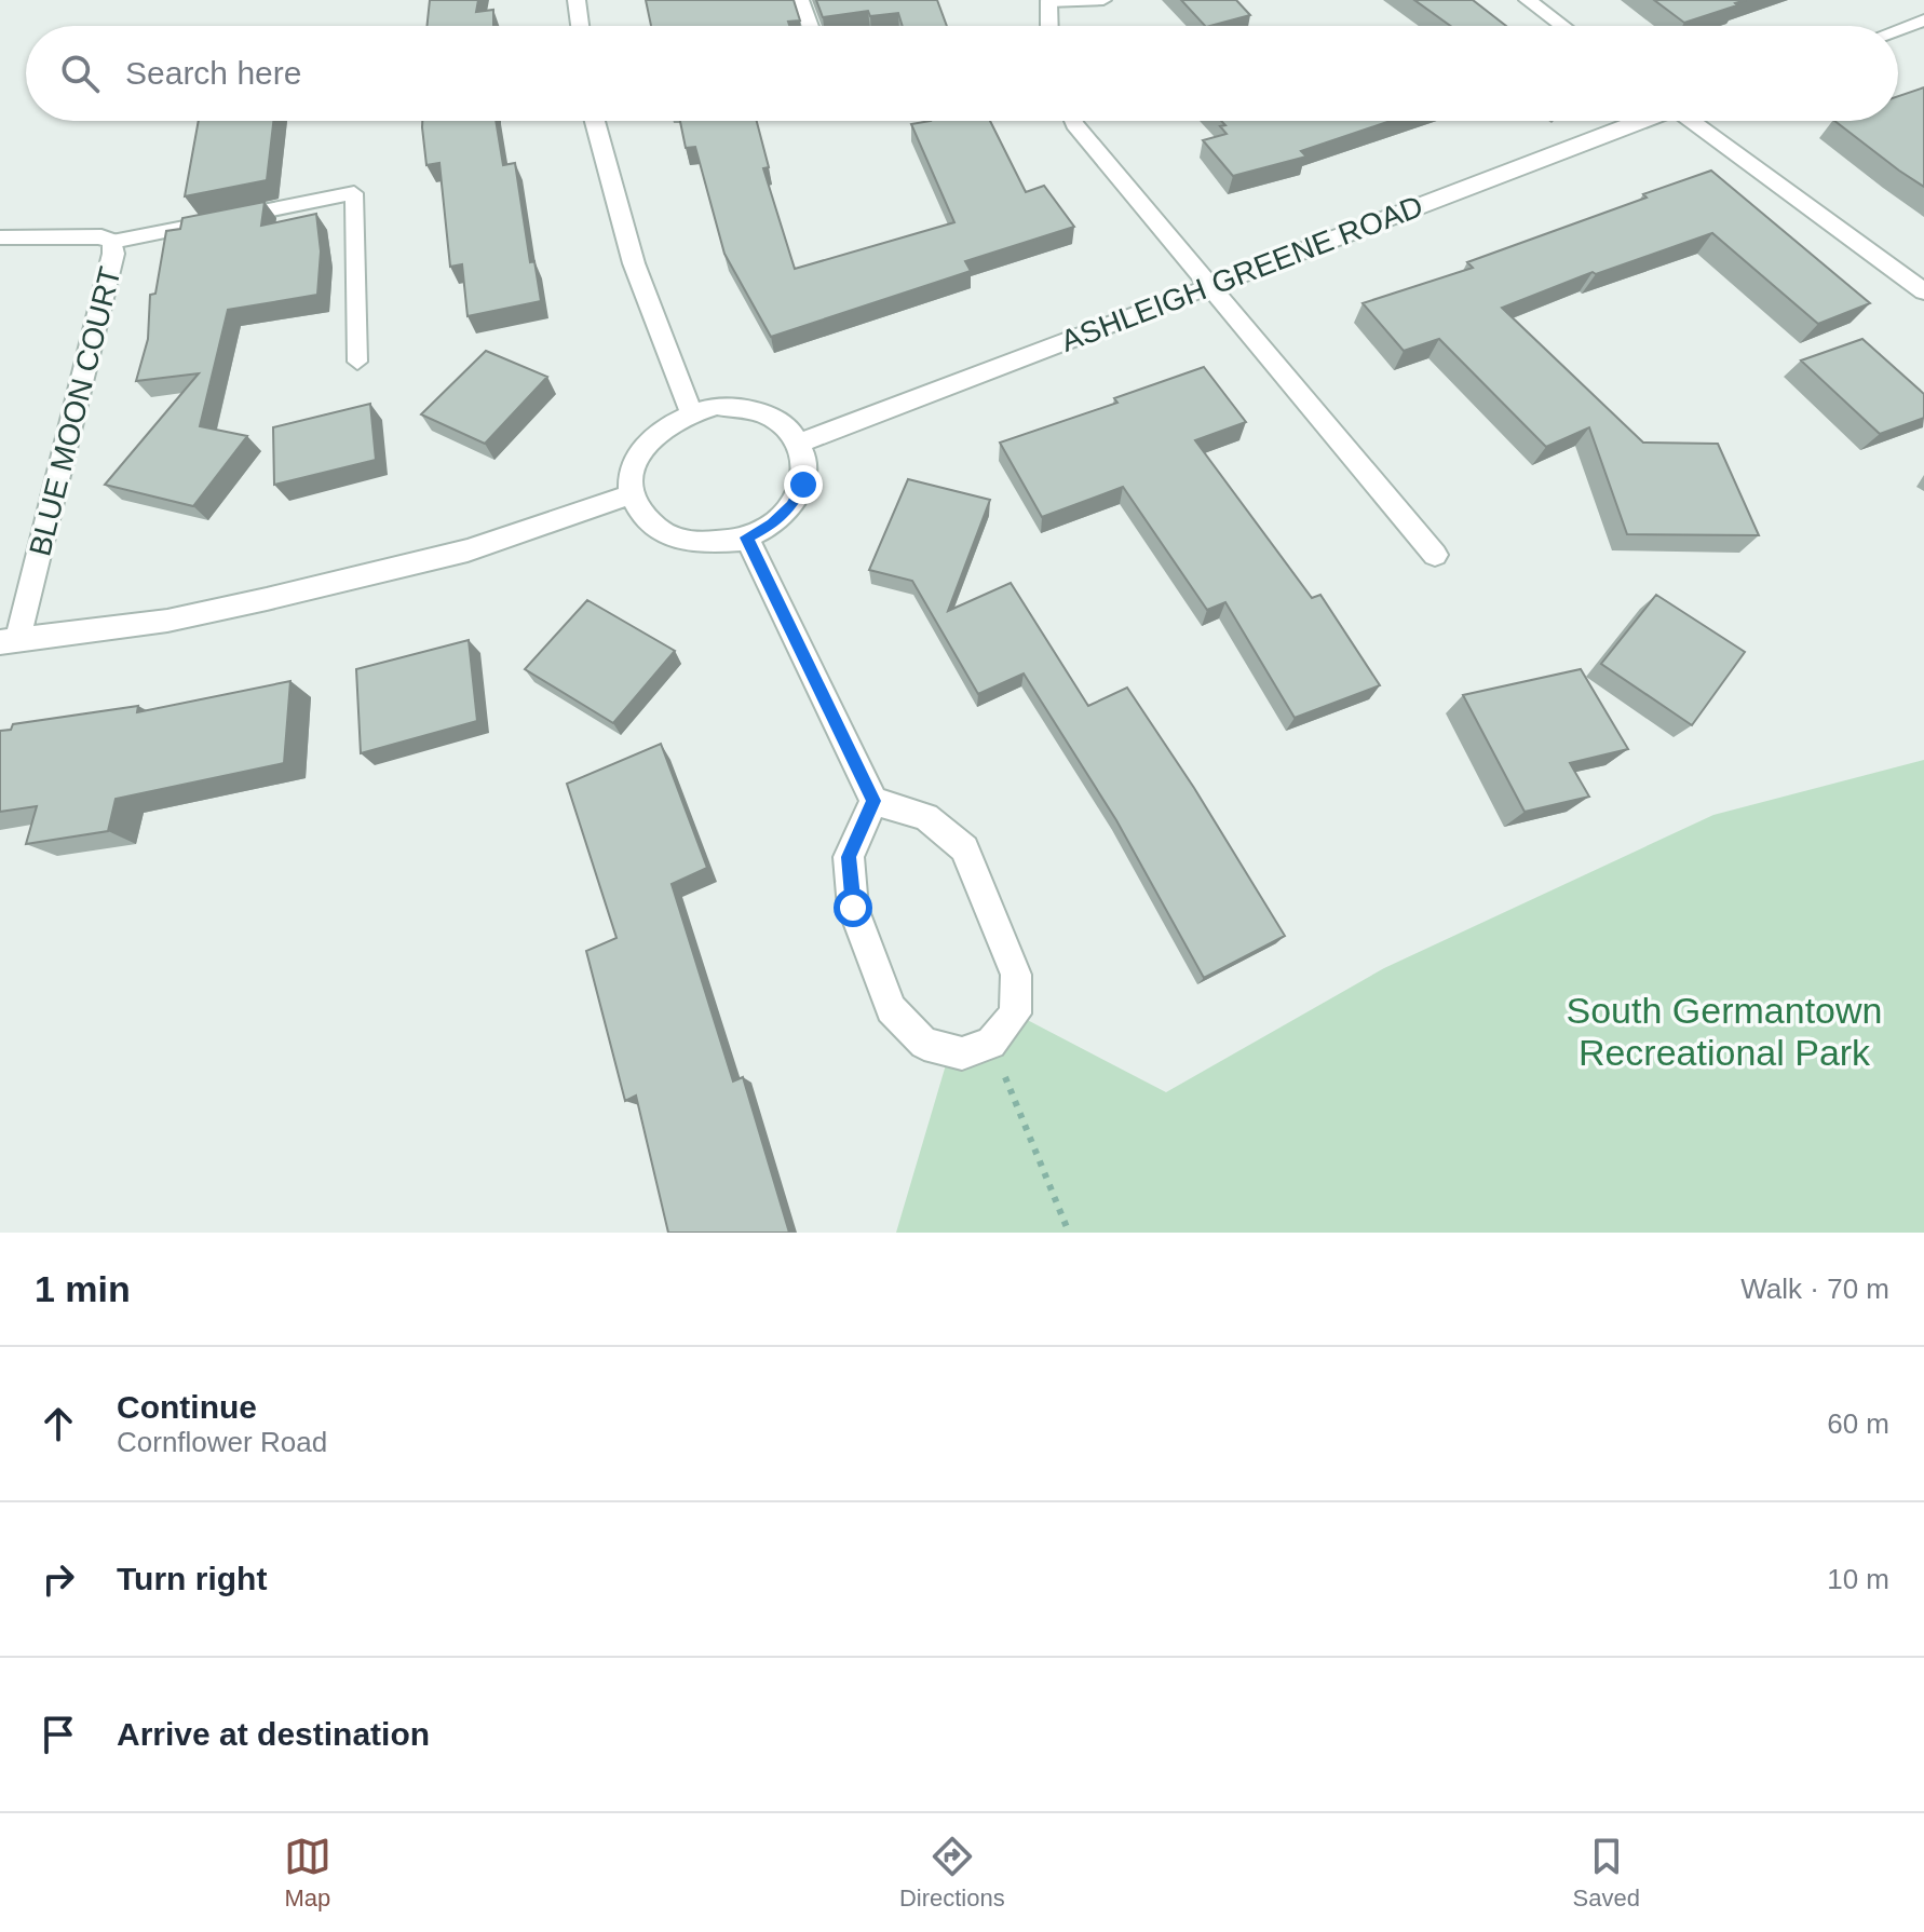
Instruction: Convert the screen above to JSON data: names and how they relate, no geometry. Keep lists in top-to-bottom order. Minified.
{"streets":{"street":["ASHLEIGH GREENE ROAD","BLUE MOON COURT"]},"parks":["South Germantown Recreational Park"],"page":{"search":"Search here","heading":["1 min","Walk · 70 m"],"list":[["Continue","Cornflower Road","60 m"],["Turn right","10 m"],"Arrive at destination"],"nav":["Map","Directions","Saved"]}}
